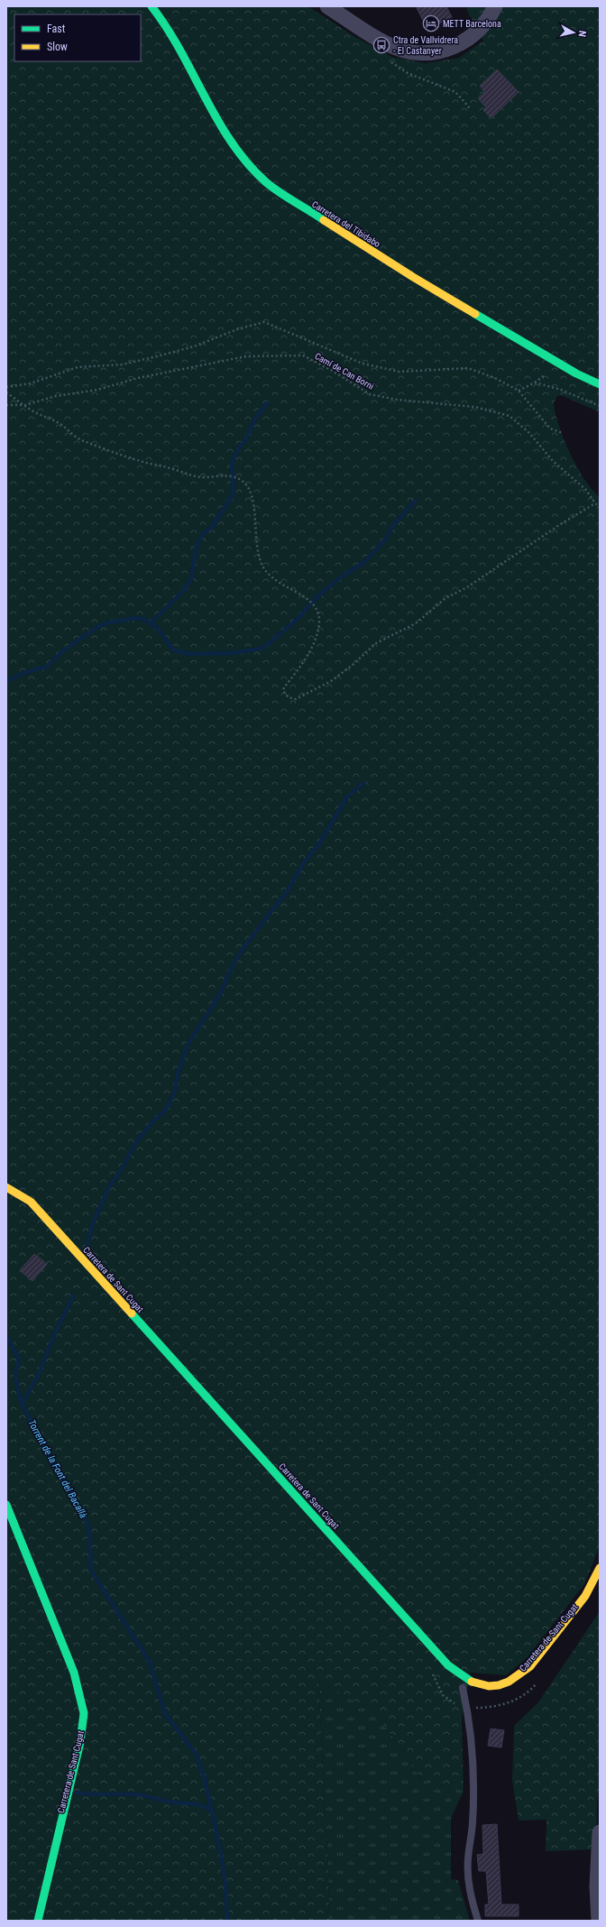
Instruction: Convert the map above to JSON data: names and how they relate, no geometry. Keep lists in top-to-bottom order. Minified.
{"streets":{"main road":["Carretera del Tibidabo","Carretera de Sant Cugat"],"path":["Camí de Can Borni"]},"water":["Torrent de la Font del Bacallà"],"places":{"hotel":["METT Barcelona"],"bus stop":["Ctra de Vallvidrera - El Castanyer"]},"legend":["Fast","Slow"],"north":"right"}
